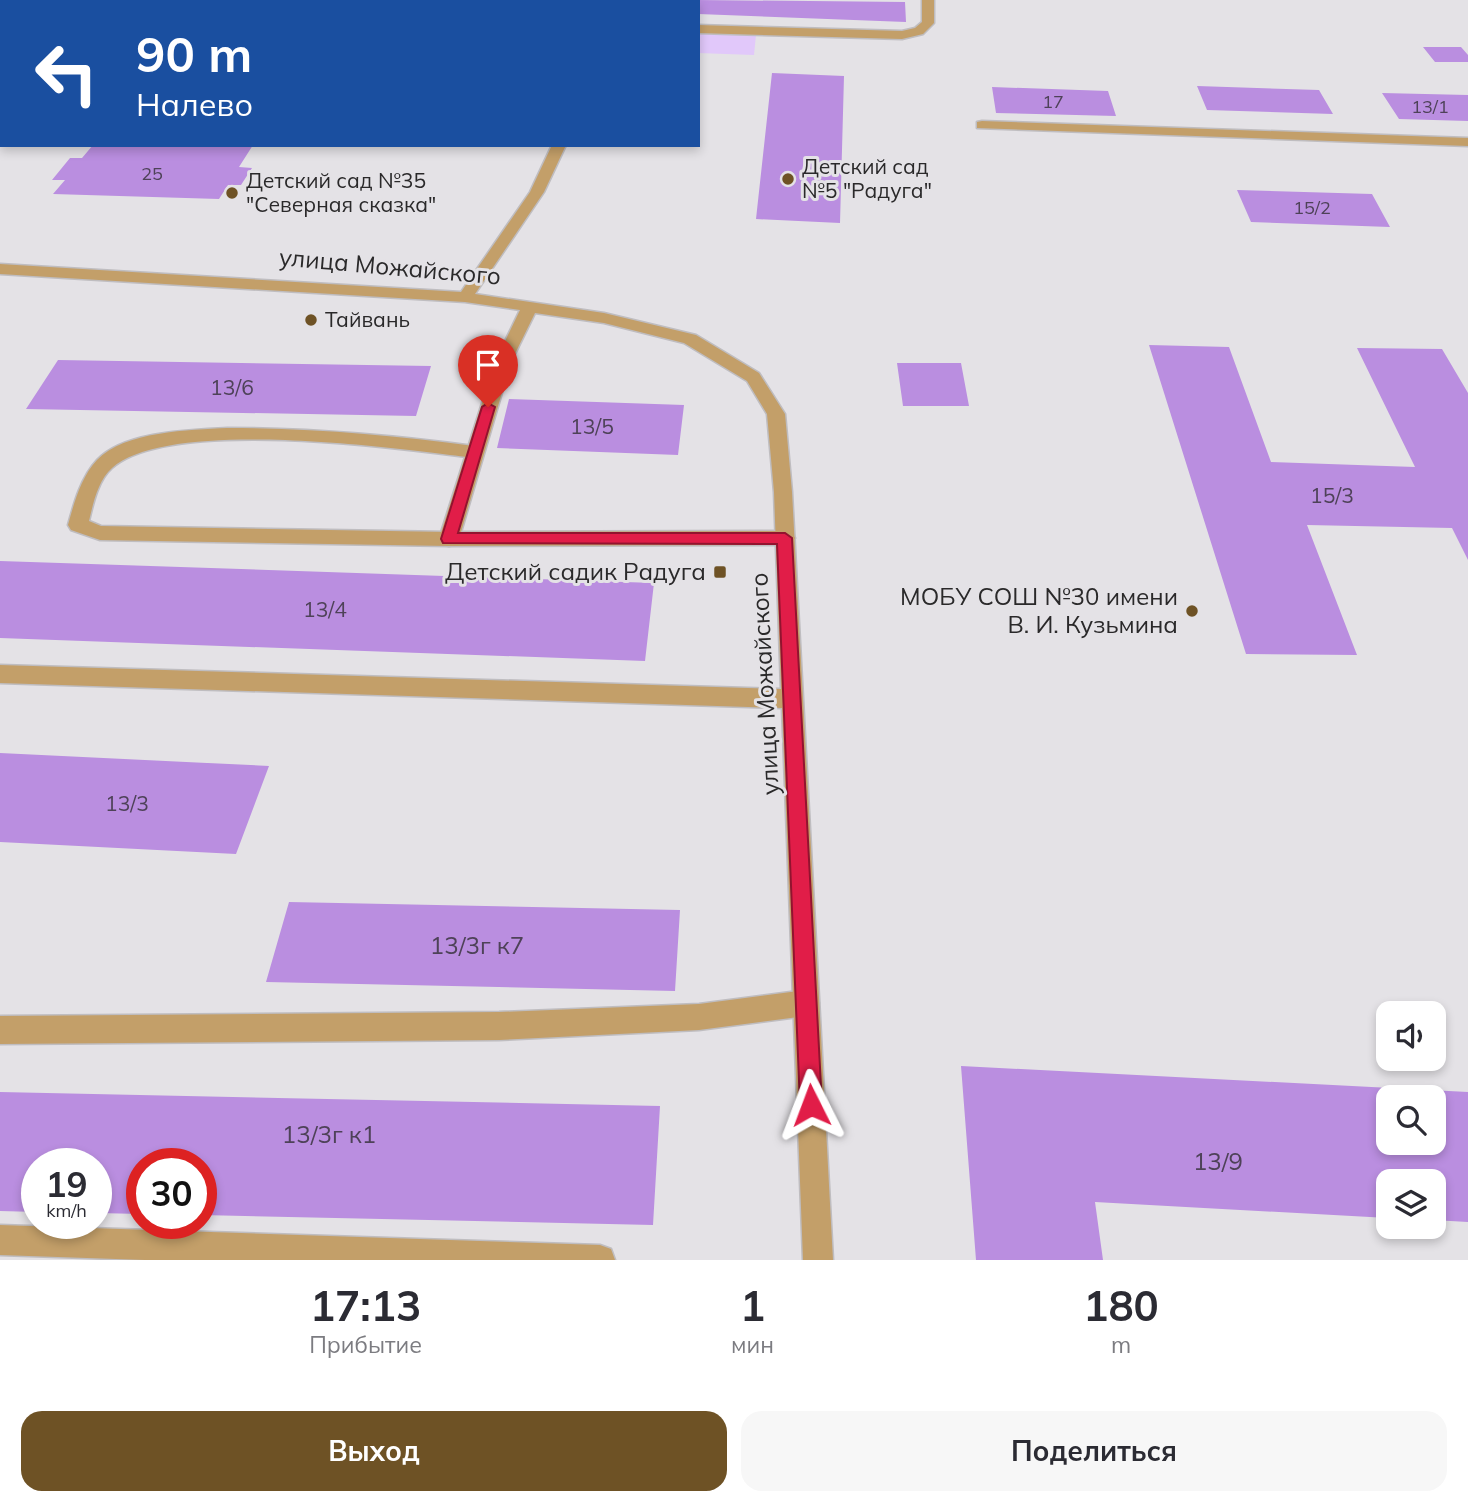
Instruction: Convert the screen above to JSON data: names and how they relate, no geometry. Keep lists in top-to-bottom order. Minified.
{"streets":{"street":["улица Можайского"]},"places":{"other":["Детский сад №5 \"Радуга\"","Детский сад №35 \"Северная сказка\"","Тайвань","МОБУ СОШ №30 имени В. И. Кузьмина"],"transit":["Детский садик Радуга"]},"house_numbers":["17","13/1","25","15/2","13/6","13/5","15/3","13/4","13/3","13/3г к7","13/3г к1","13/9"],"page":{"turn":["90 m","Налево"],"speed":"19 km/h","limit":"30","eta":["17:13","Прибытие","1","мин","180","m"],"buttons":["Выход","Поделиться"]}}
